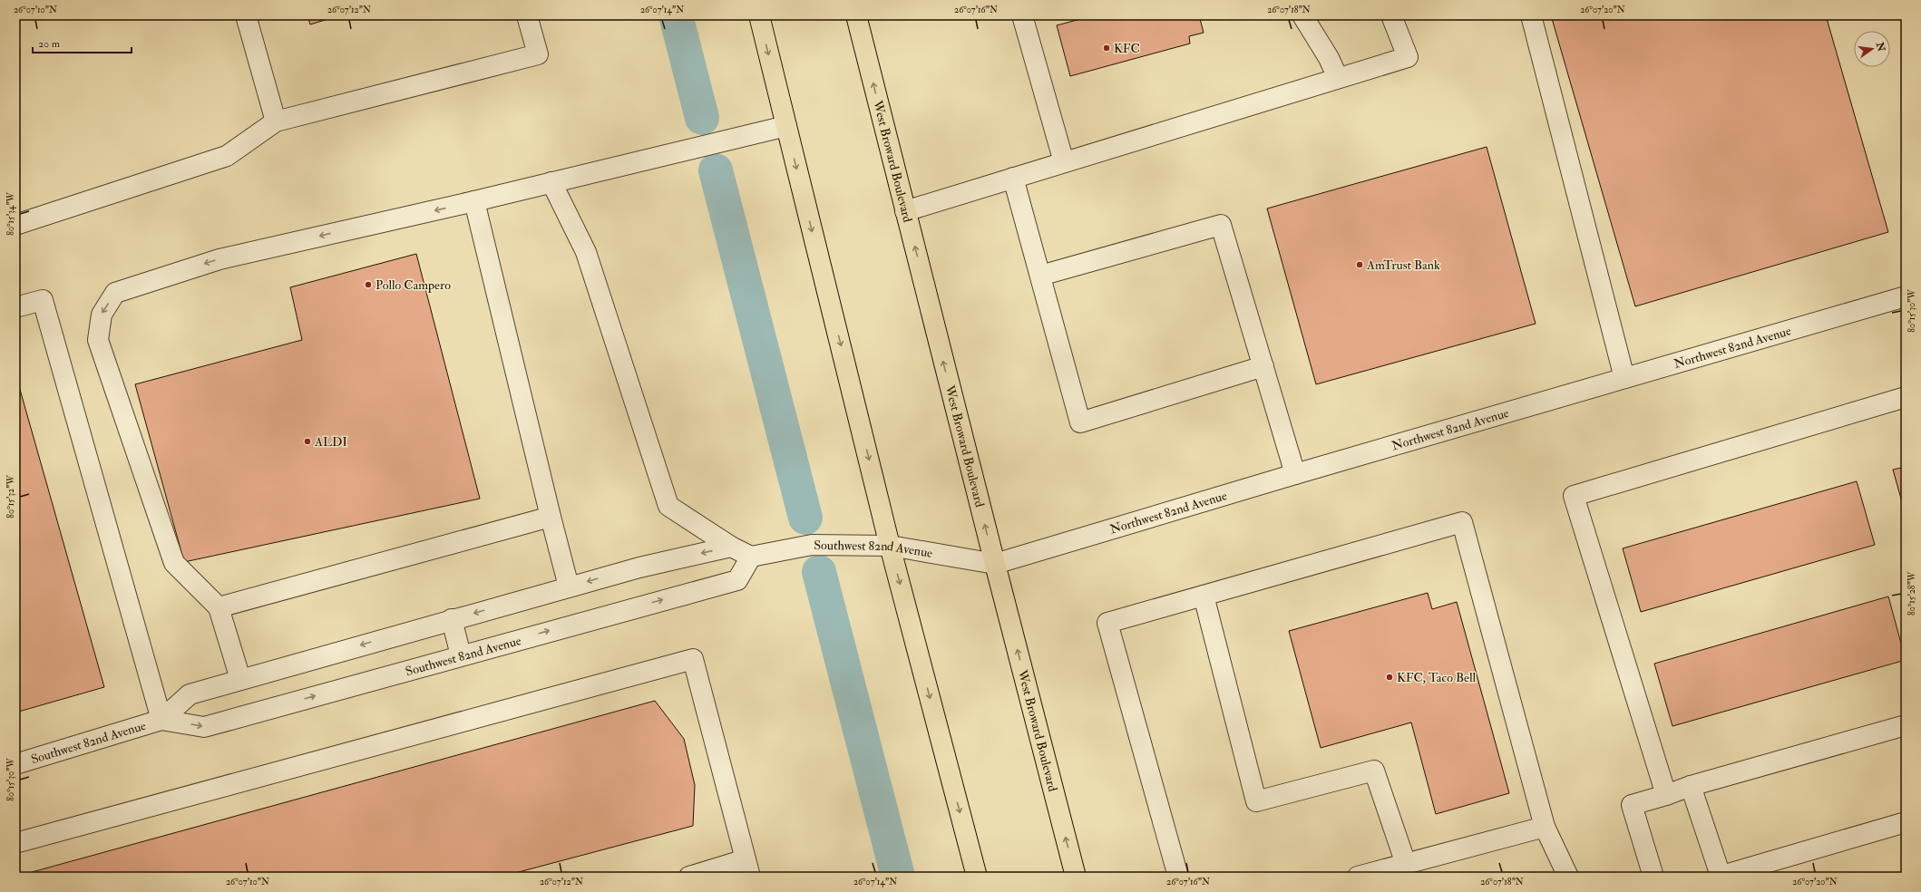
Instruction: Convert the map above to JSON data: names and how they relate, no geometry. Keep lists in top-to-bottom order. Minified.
{"streets":{"main road":["West Broward Boulevard"],"street":["Northwest 82nd Avenue","Southwest 82nd Avenue"]},"crossings":[["West Broward Boulevard","Northwest 82nd Avenue"],["West Broward Boulevard","Southwest 82nd Avenue"],["Northwest 82nd Avenue","Southwest 82nd Avenue"]],"places":["KFC","AmTrust Bank","Pollo Campero","ALDI","KFC, Taco Bell"],"scale_bar":"20 m","north":"right","coordinates":["26°07'10\"N","26°07'12\"N","26°07'14\"N","26°07'16\"N","26°07'18\"N","26°07'20\"N","80°15'34\"W","80°15'30\"W","80°15'32\"W","80°15'28\"W"]}
